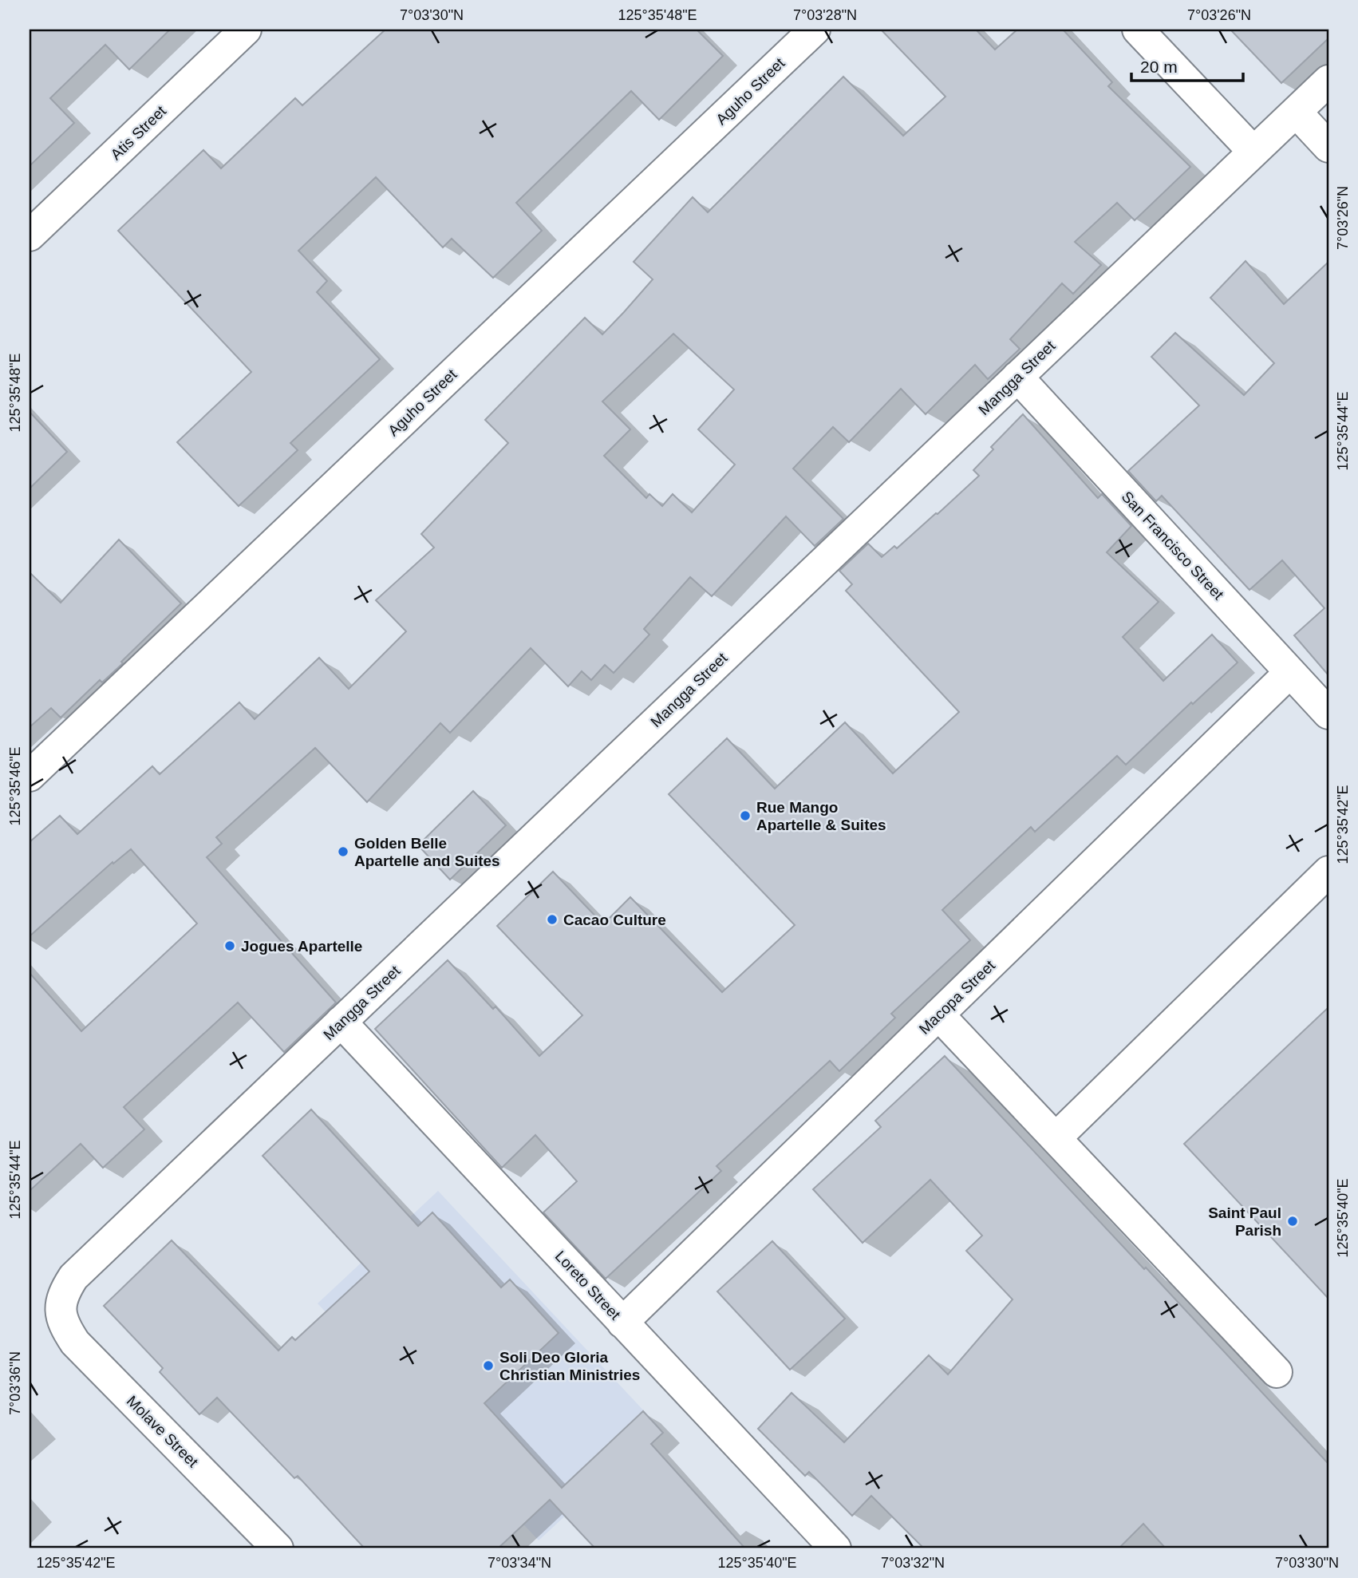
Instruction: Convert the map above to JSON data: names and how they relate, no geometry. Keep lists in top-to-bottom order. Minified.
{"streets":{"street":["Aguho Street","Atis Street","Mangga Street","San Francisco Street","Macopa Street","Loreto Street","Molave Street"]},"crossings":[["Mangga Street","San Francisco Street"],["Mangga Street","Loreto Street"],["Mangga Street","Molave Street"],["San Francisco Street","Macopa Street"],["Macopa Street","Loreto Street"]],"places":["Rue Mango Apartelle & Suites","Golden Belle Apartelle and Suites","Cacao Culture","Jogues Apartelle","Saint Paul Parish","Soli Deo Gloria Christian Ministries"],"scale_bar":"20 m","coordinates":["7°03'30\"N","125°35'48\"E","7°03'28\"N","7°03'26\"N","125°35'44\"E","125°35'46\"E","125°35'42\"E","125°35'40\"E","7°03'36\"N","7°03'34\"N","7°03'32\"N"]}
